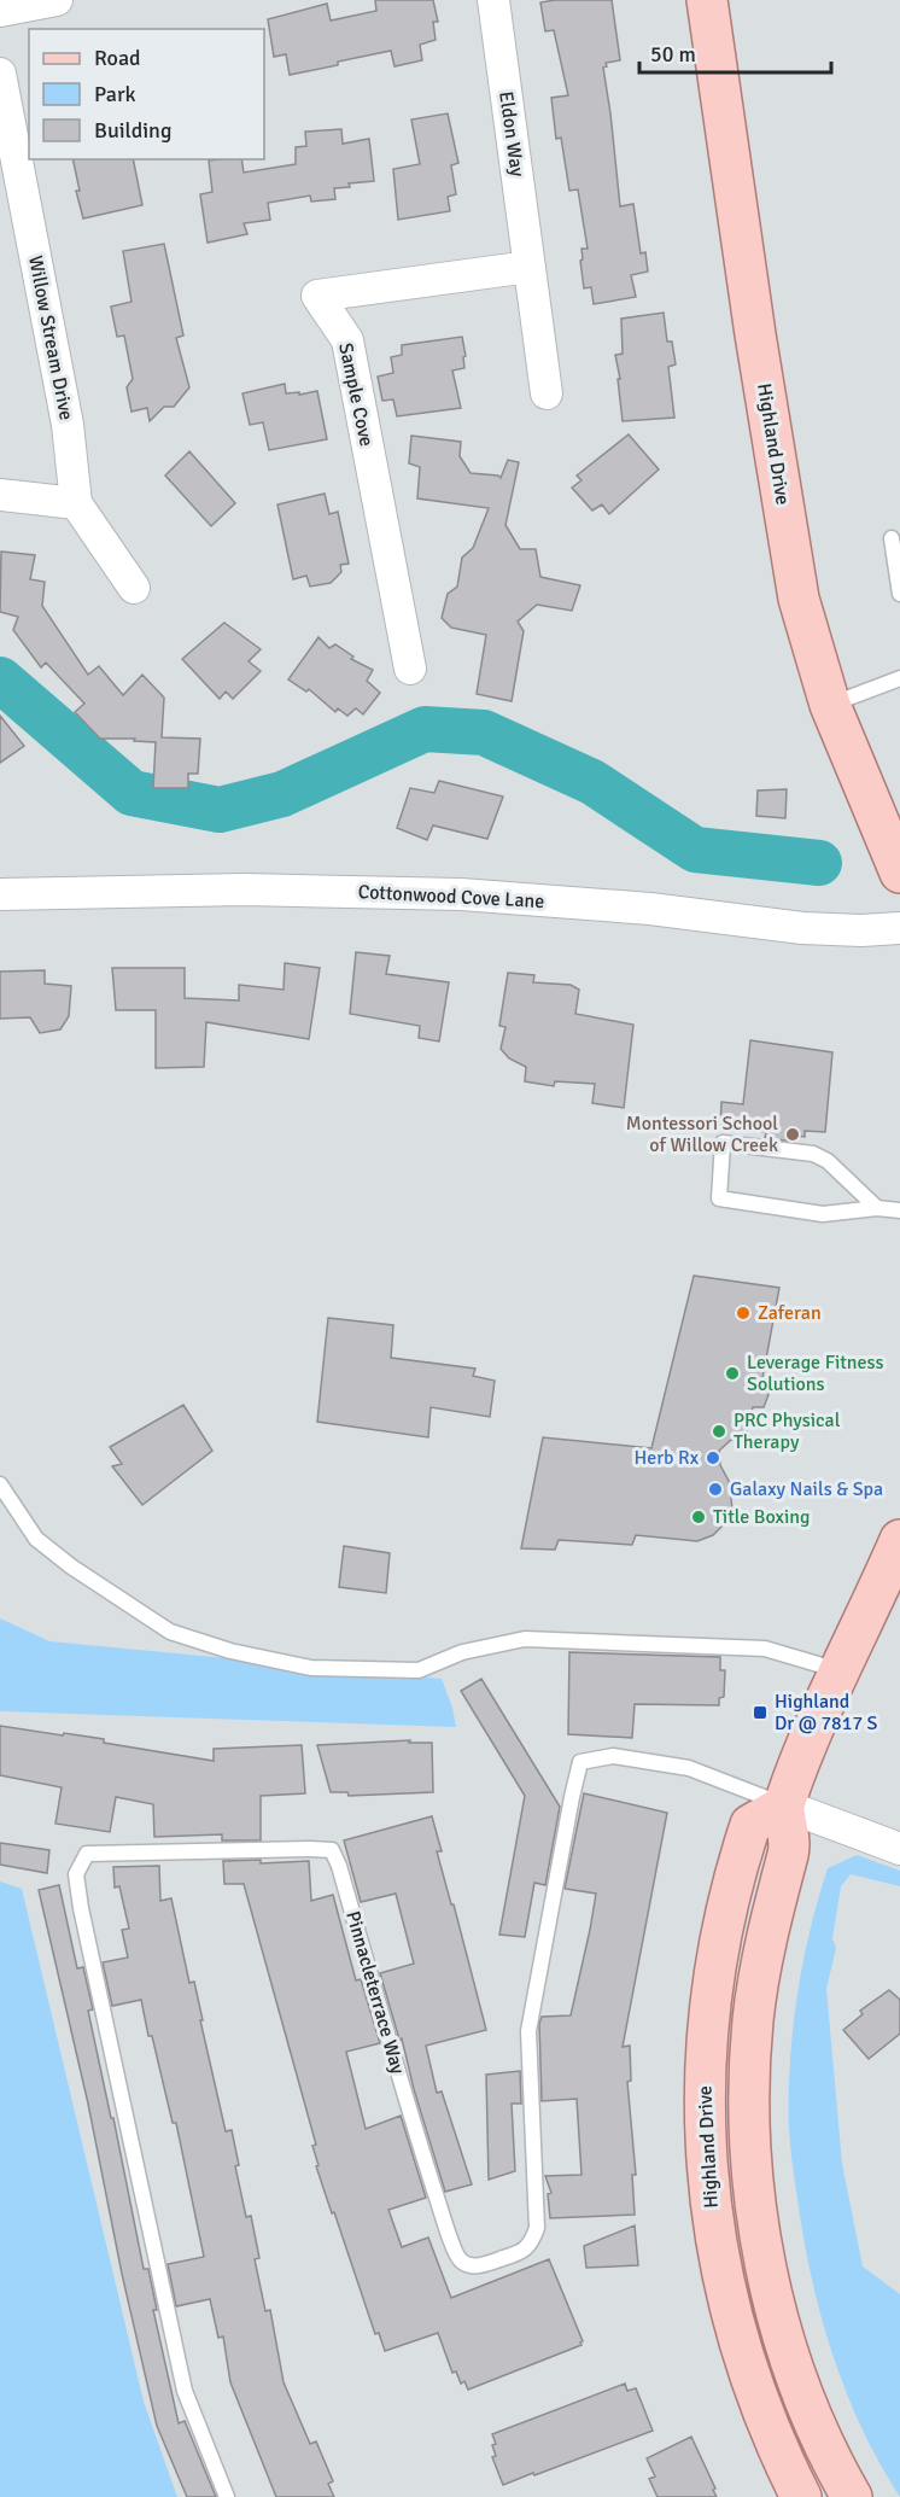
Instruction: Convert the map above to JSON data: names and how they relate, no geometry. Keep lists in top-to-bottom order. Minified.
{"streets":{"main road":["Highland Drive"],"street":["Eldon Way","Willow Stream Drive","Sample Cove","Cottonwood Cove Lane"],"lane":["Pinnacleterrace Way"]},"crossings":[["Eldon Way","Sample Cove"],["Highland Drive","Pinnacleterrace Way"]],"places":{"other":["Montessori School of Willow Creek","Zaferan","Leverage Fitness Solutions","PRC Physical Therapy","Herb Rx","Galaxy Nails & Spa","Title Boxing"],"transit":["Highland Dr @ 7817 S"]},"legend":["Road","Park","Building"],"scale_bar":"50 m"}
